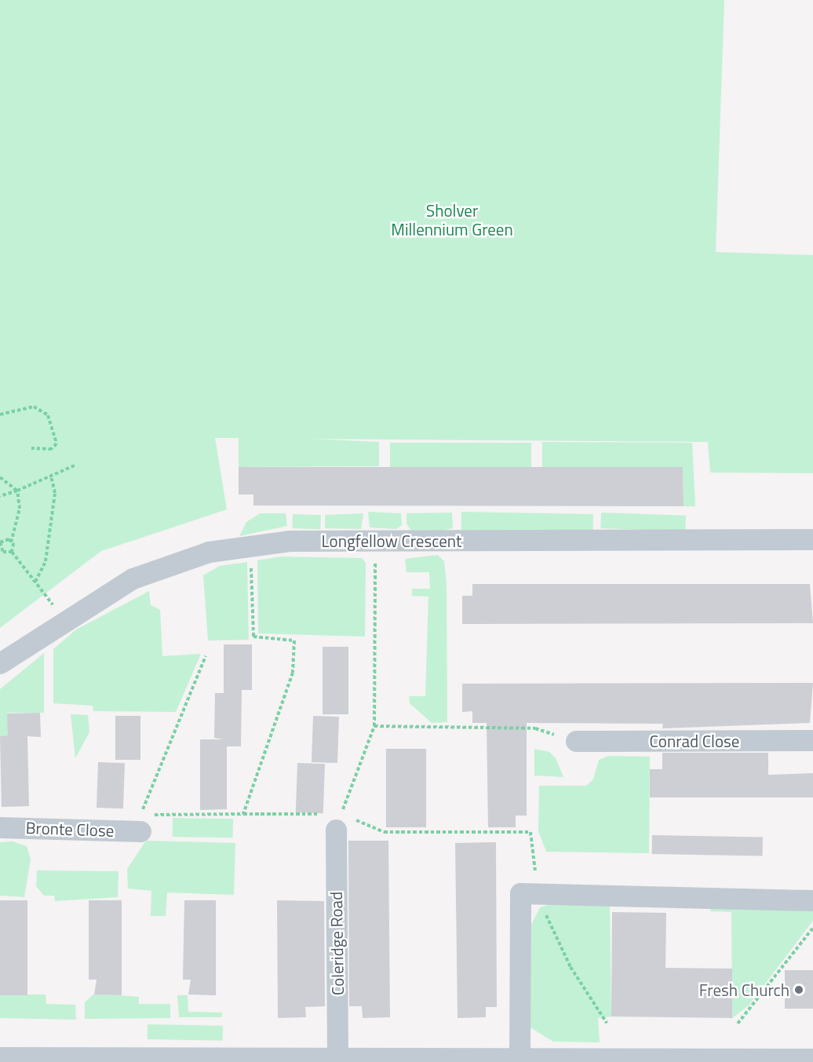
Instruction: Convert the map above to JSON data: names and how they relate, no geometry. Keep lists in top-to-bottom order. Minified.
{"streets":{"street":["Longfellow Crescent","Conrad Close","Bronte Close","Coleridge Road"]},"parks":["Sholver Millennium Green"],"places":["Fresh Church"]}
